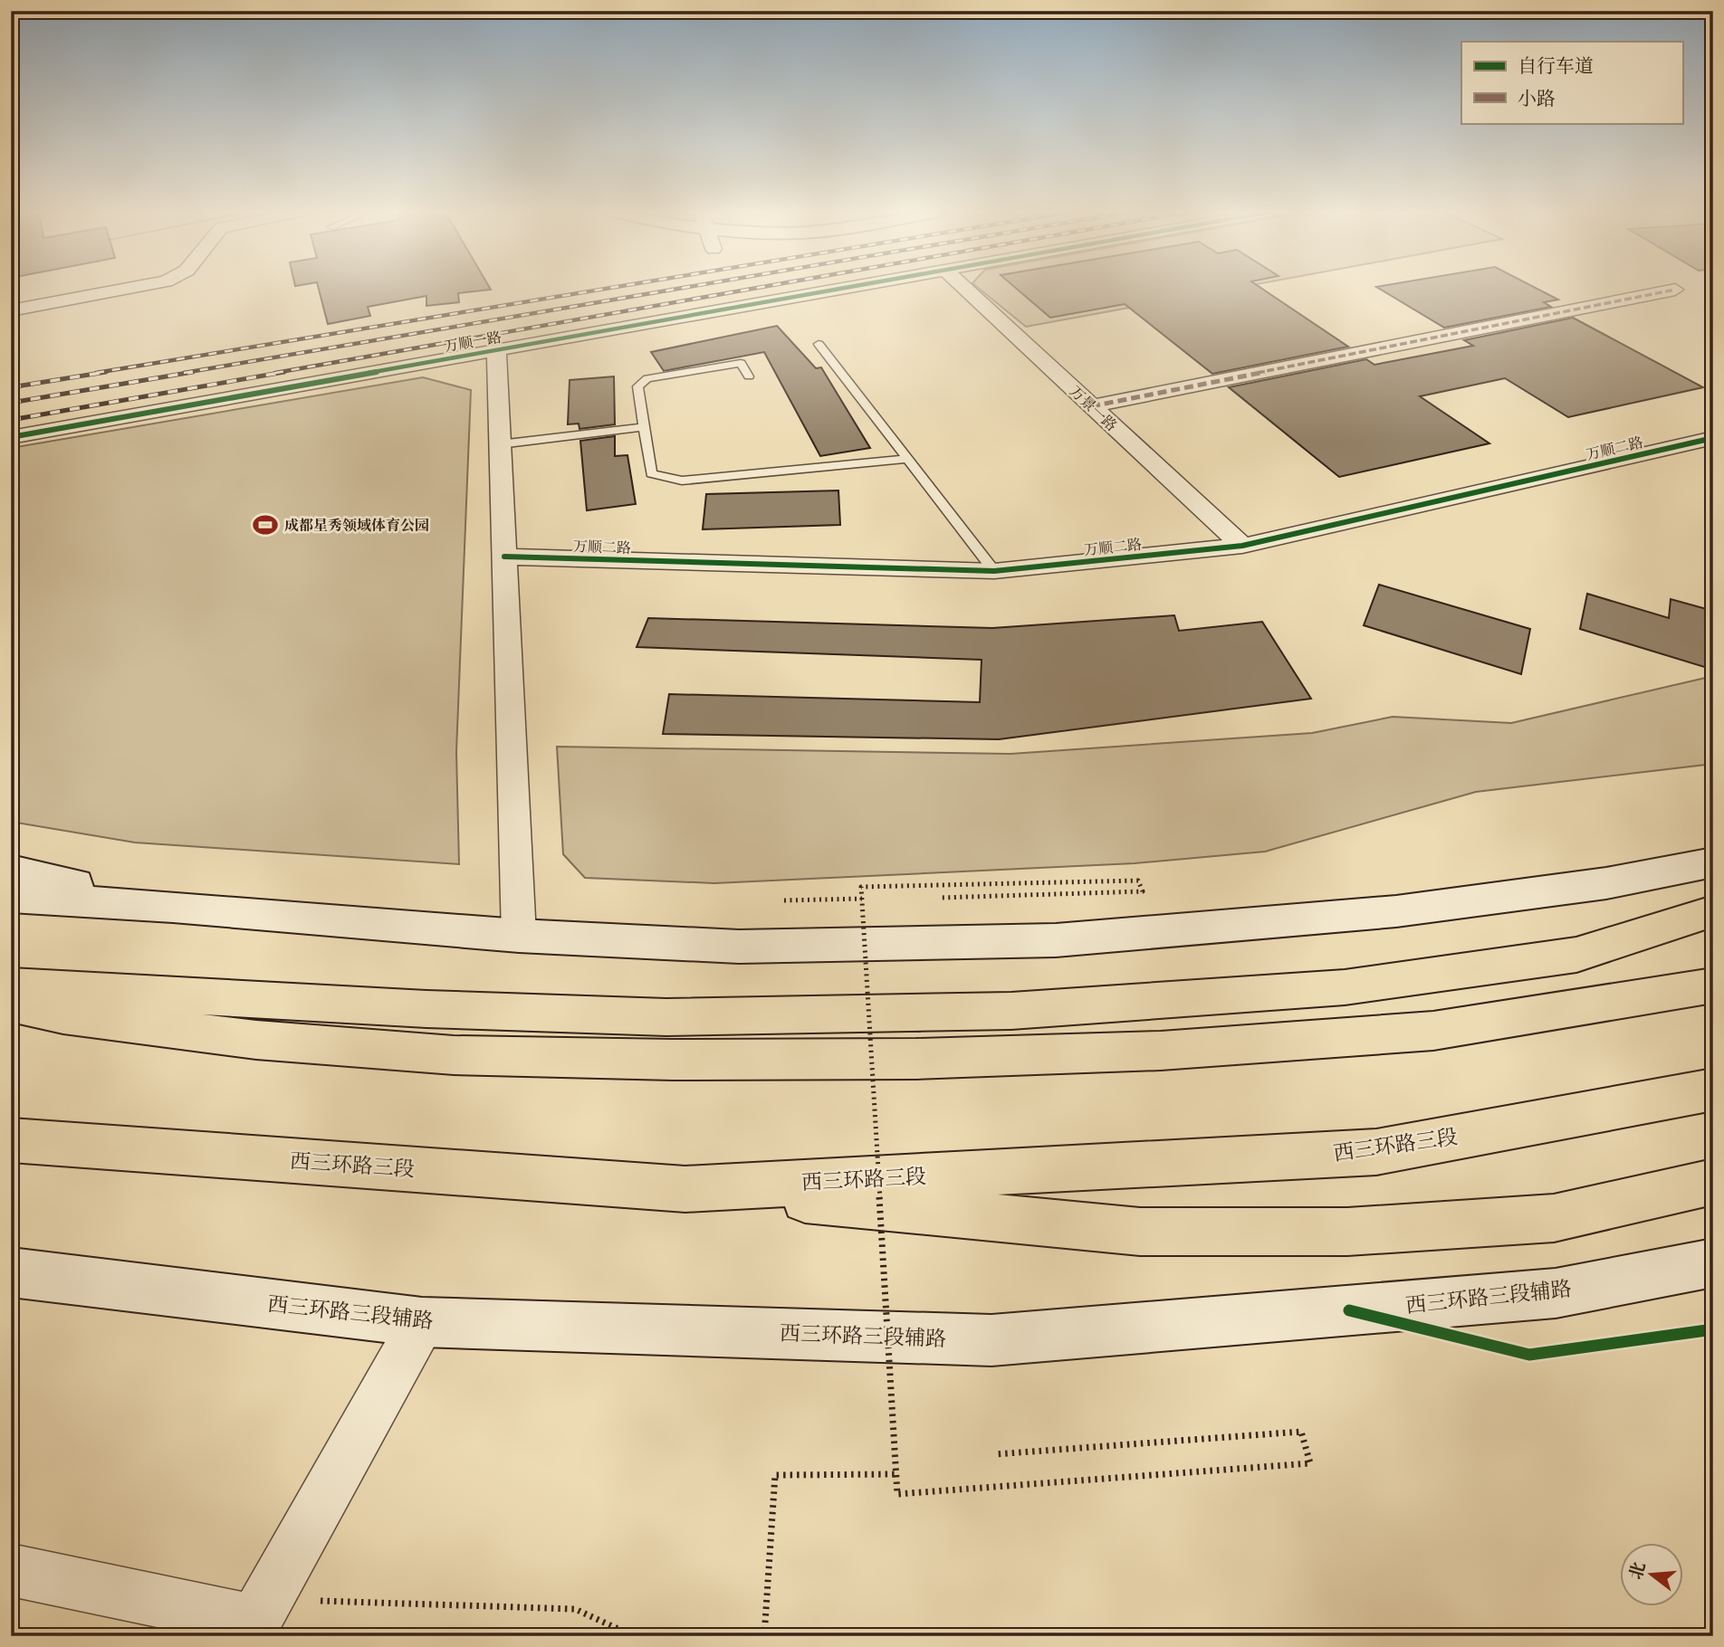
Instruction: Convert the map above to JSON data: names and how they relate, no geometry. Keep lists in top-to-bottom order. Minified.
{"streets":{"highway":["西三环路三段"],"main road":["西三环路三段辅路"],"street":["万顺一路","万景一路","万顺二路"]},"crossings":[["万景一路","万顺二路"]],"places":{"sports":["成都星秀领域体育公园"]},"legend":["自行车道","小路"],"north":"left"}
